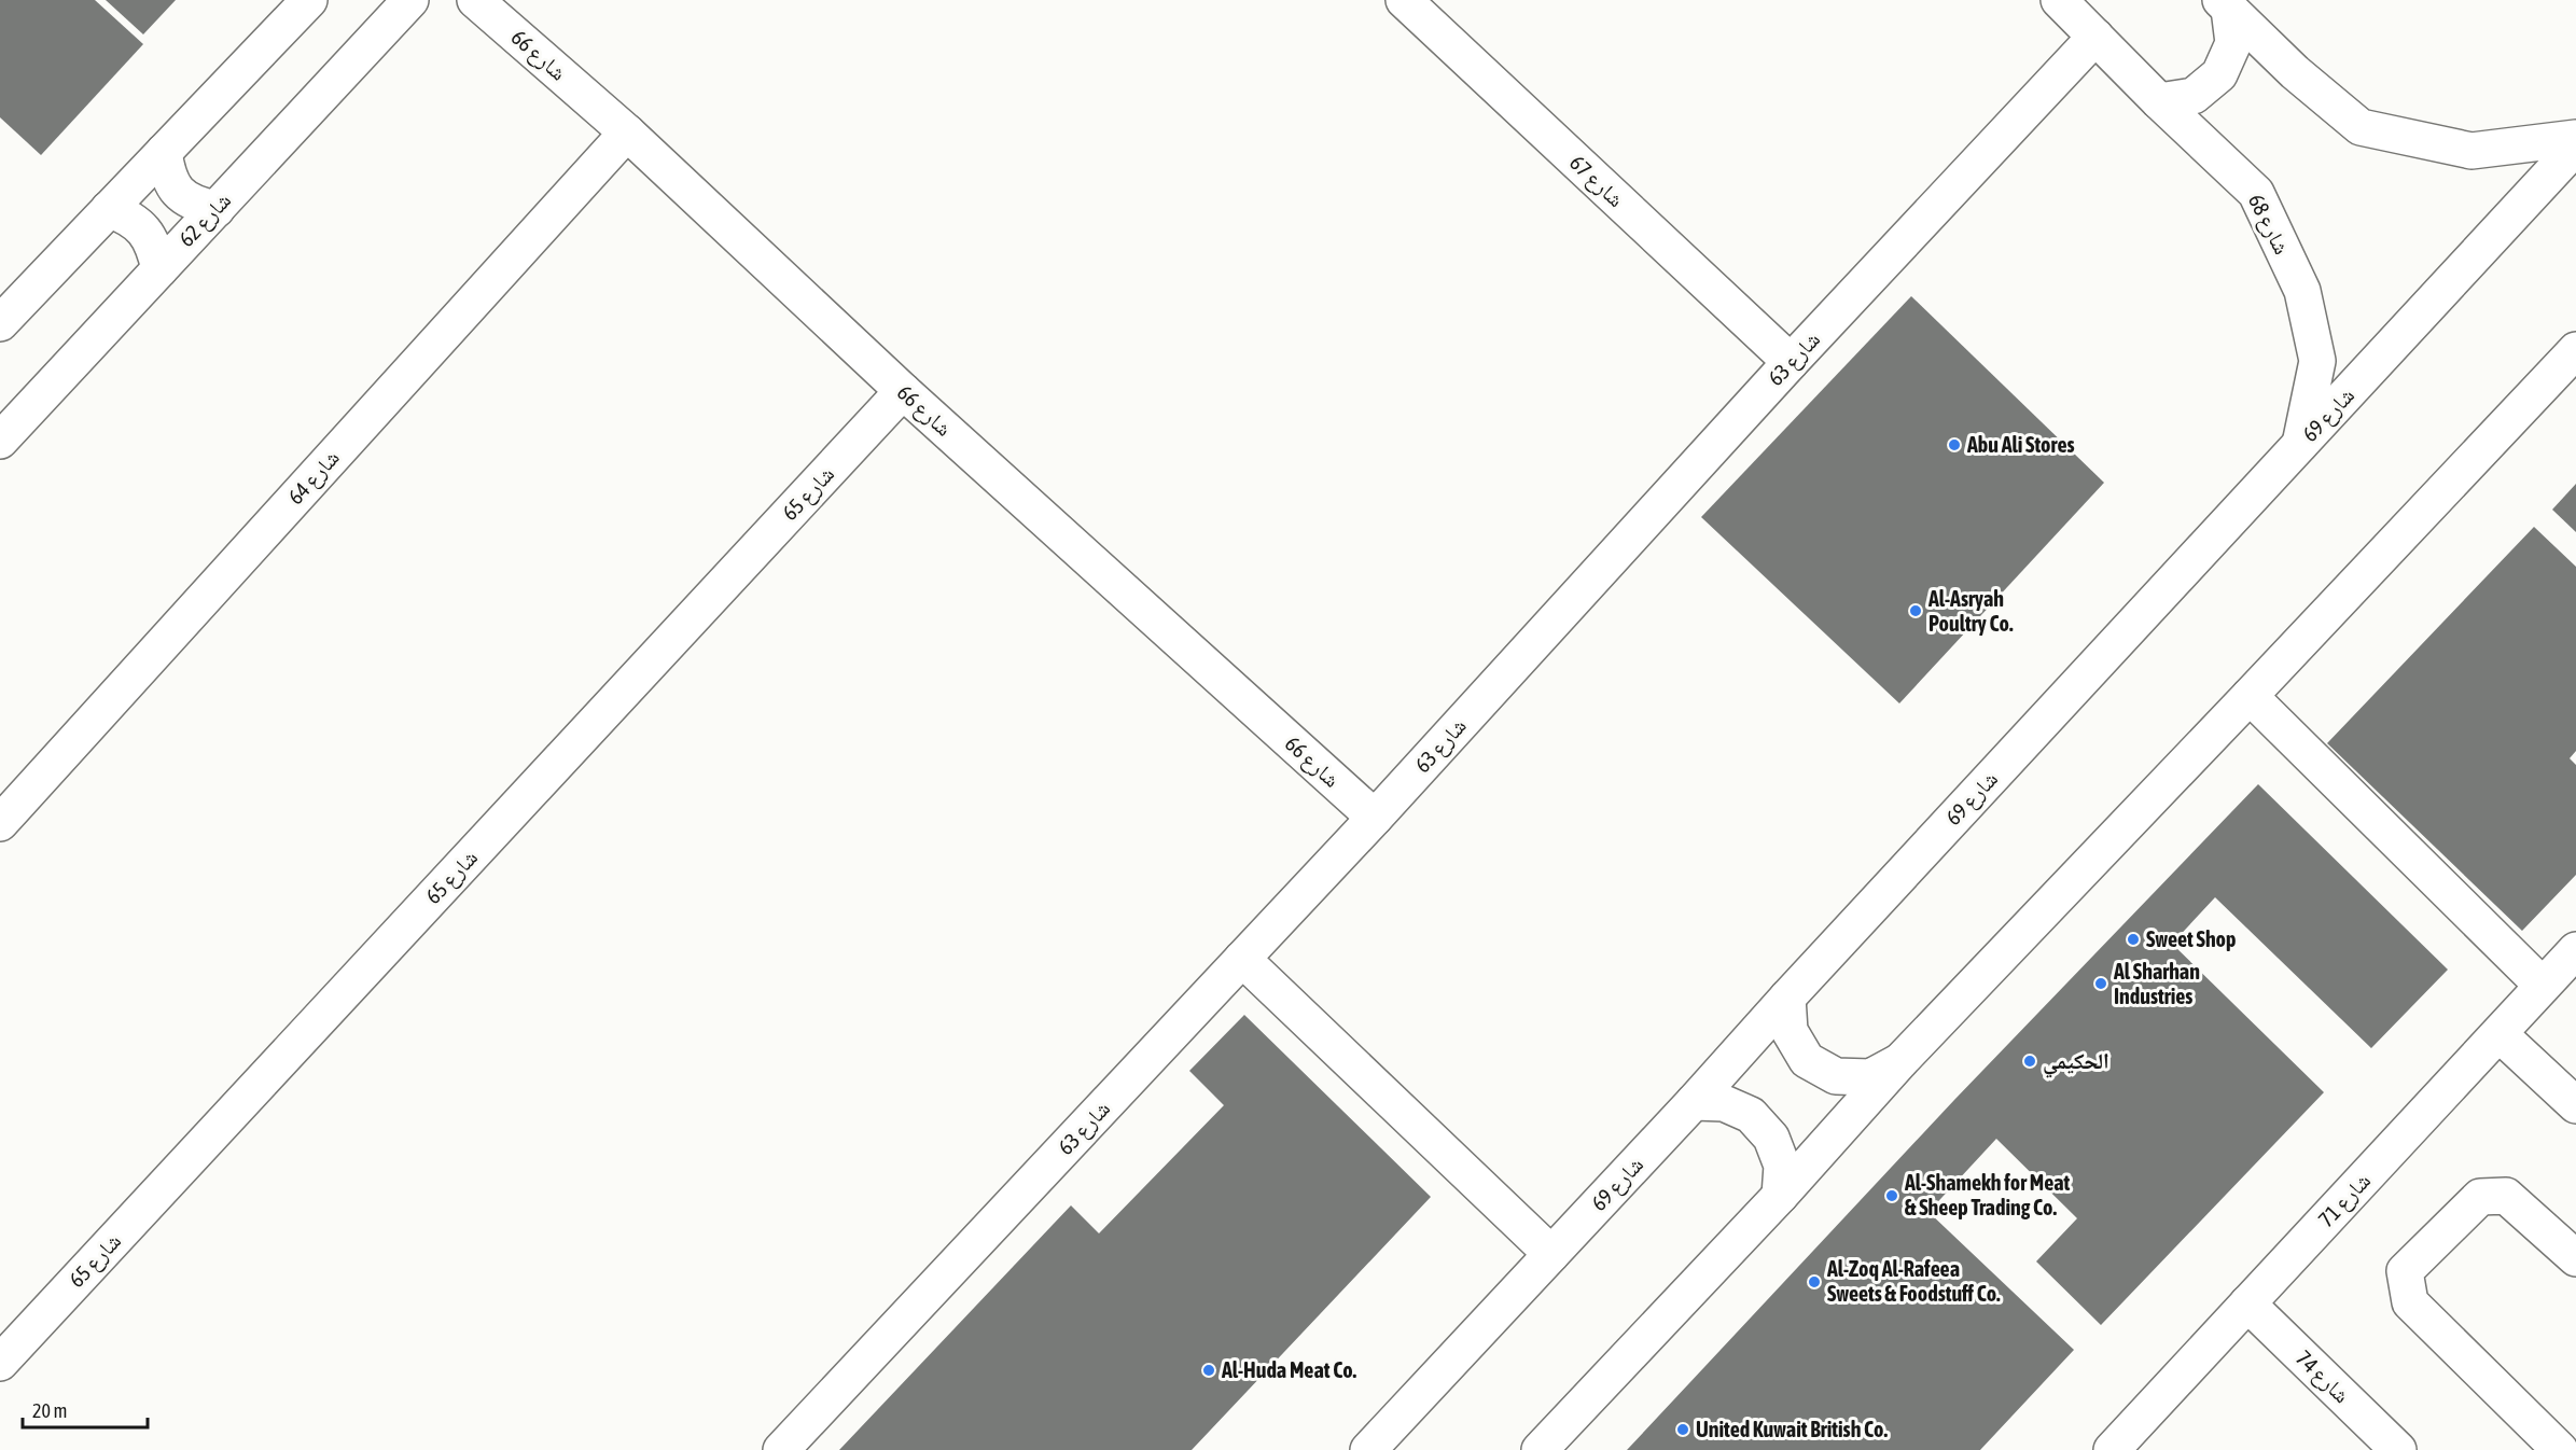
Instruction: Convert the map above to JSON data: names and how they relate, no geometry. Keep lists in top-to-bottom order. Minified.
{"streets":{"street":["شارع 66","شارع 67","شارع 62","شارع 68","شارع 63","شارع 69","شارع 64","شارع 65","شارع 71","شارع 74"]},"crossings":[["شارع 66","شارع 63"],["شارع 66","شارع 64"],["شارع 66","شارع 65"],["شارع 67","شارع 63"],["شارع 68","شارع 63"],["شارع 68","شارع 69"],["شارع 71","شارع 74"]],"places":["Abu Ali Stores","Al-Asryah Poultry Co.","Sweet Shop","Al Sharhan Industries","الحكيمي","Al-Shamekh for Meat & Sheep Trading Co.","Al-Zoq Al-Rafeea Sweets & Foodstuff Co.","Al-Huda Meat Co.","United Kuwait British Co."],"scale_bar":"20 m"}
